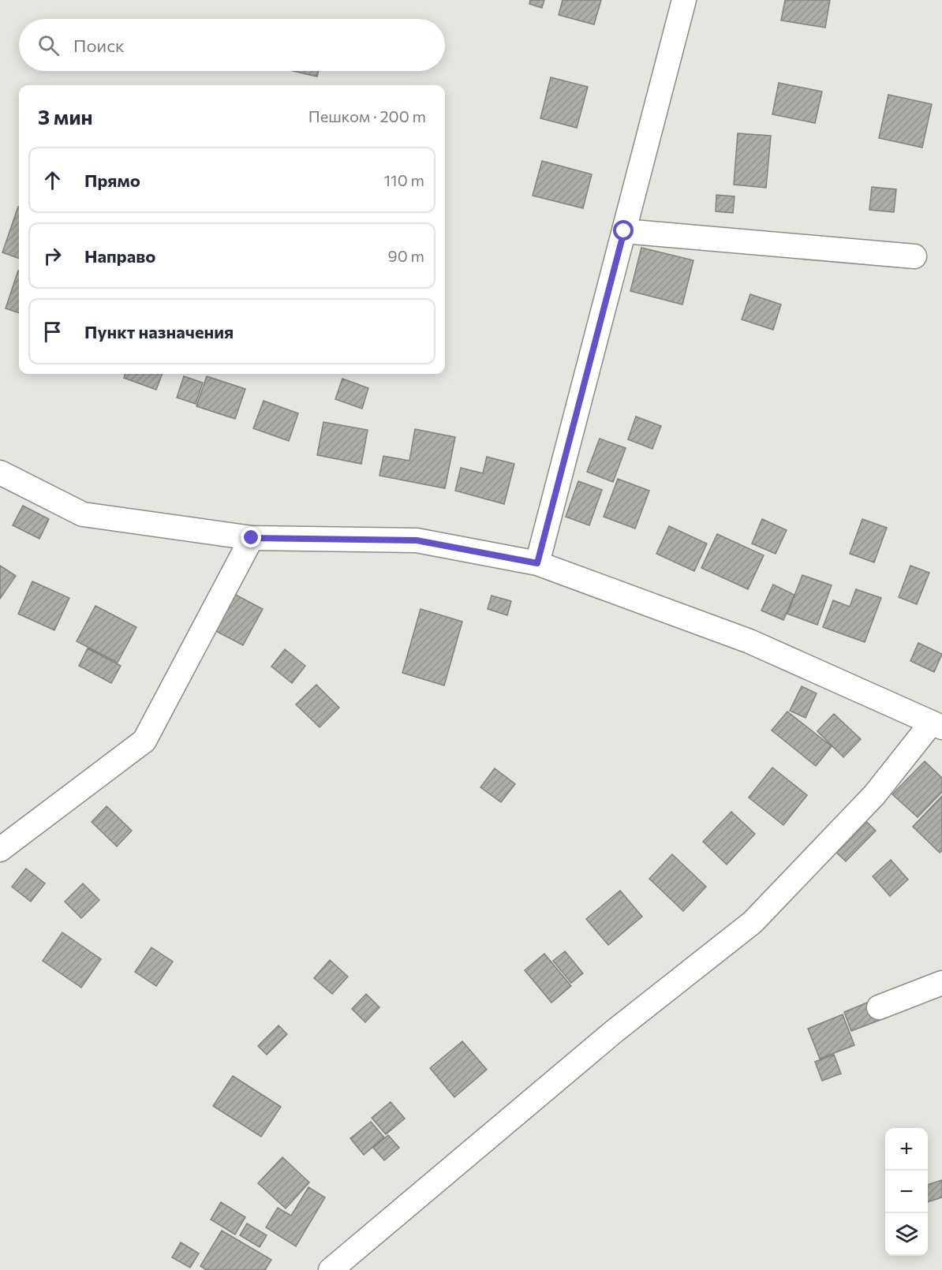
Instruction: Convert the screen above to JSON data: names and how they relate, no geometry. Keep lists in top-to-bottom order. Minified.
{"page":{"search":"Поиск","heading":["3 мин","Пешком · 200 m"],"list":[["Прямо","110 m"],["Направо","90 m"],"Пункт назначения"],"map_buttons":["+","−"]}}
